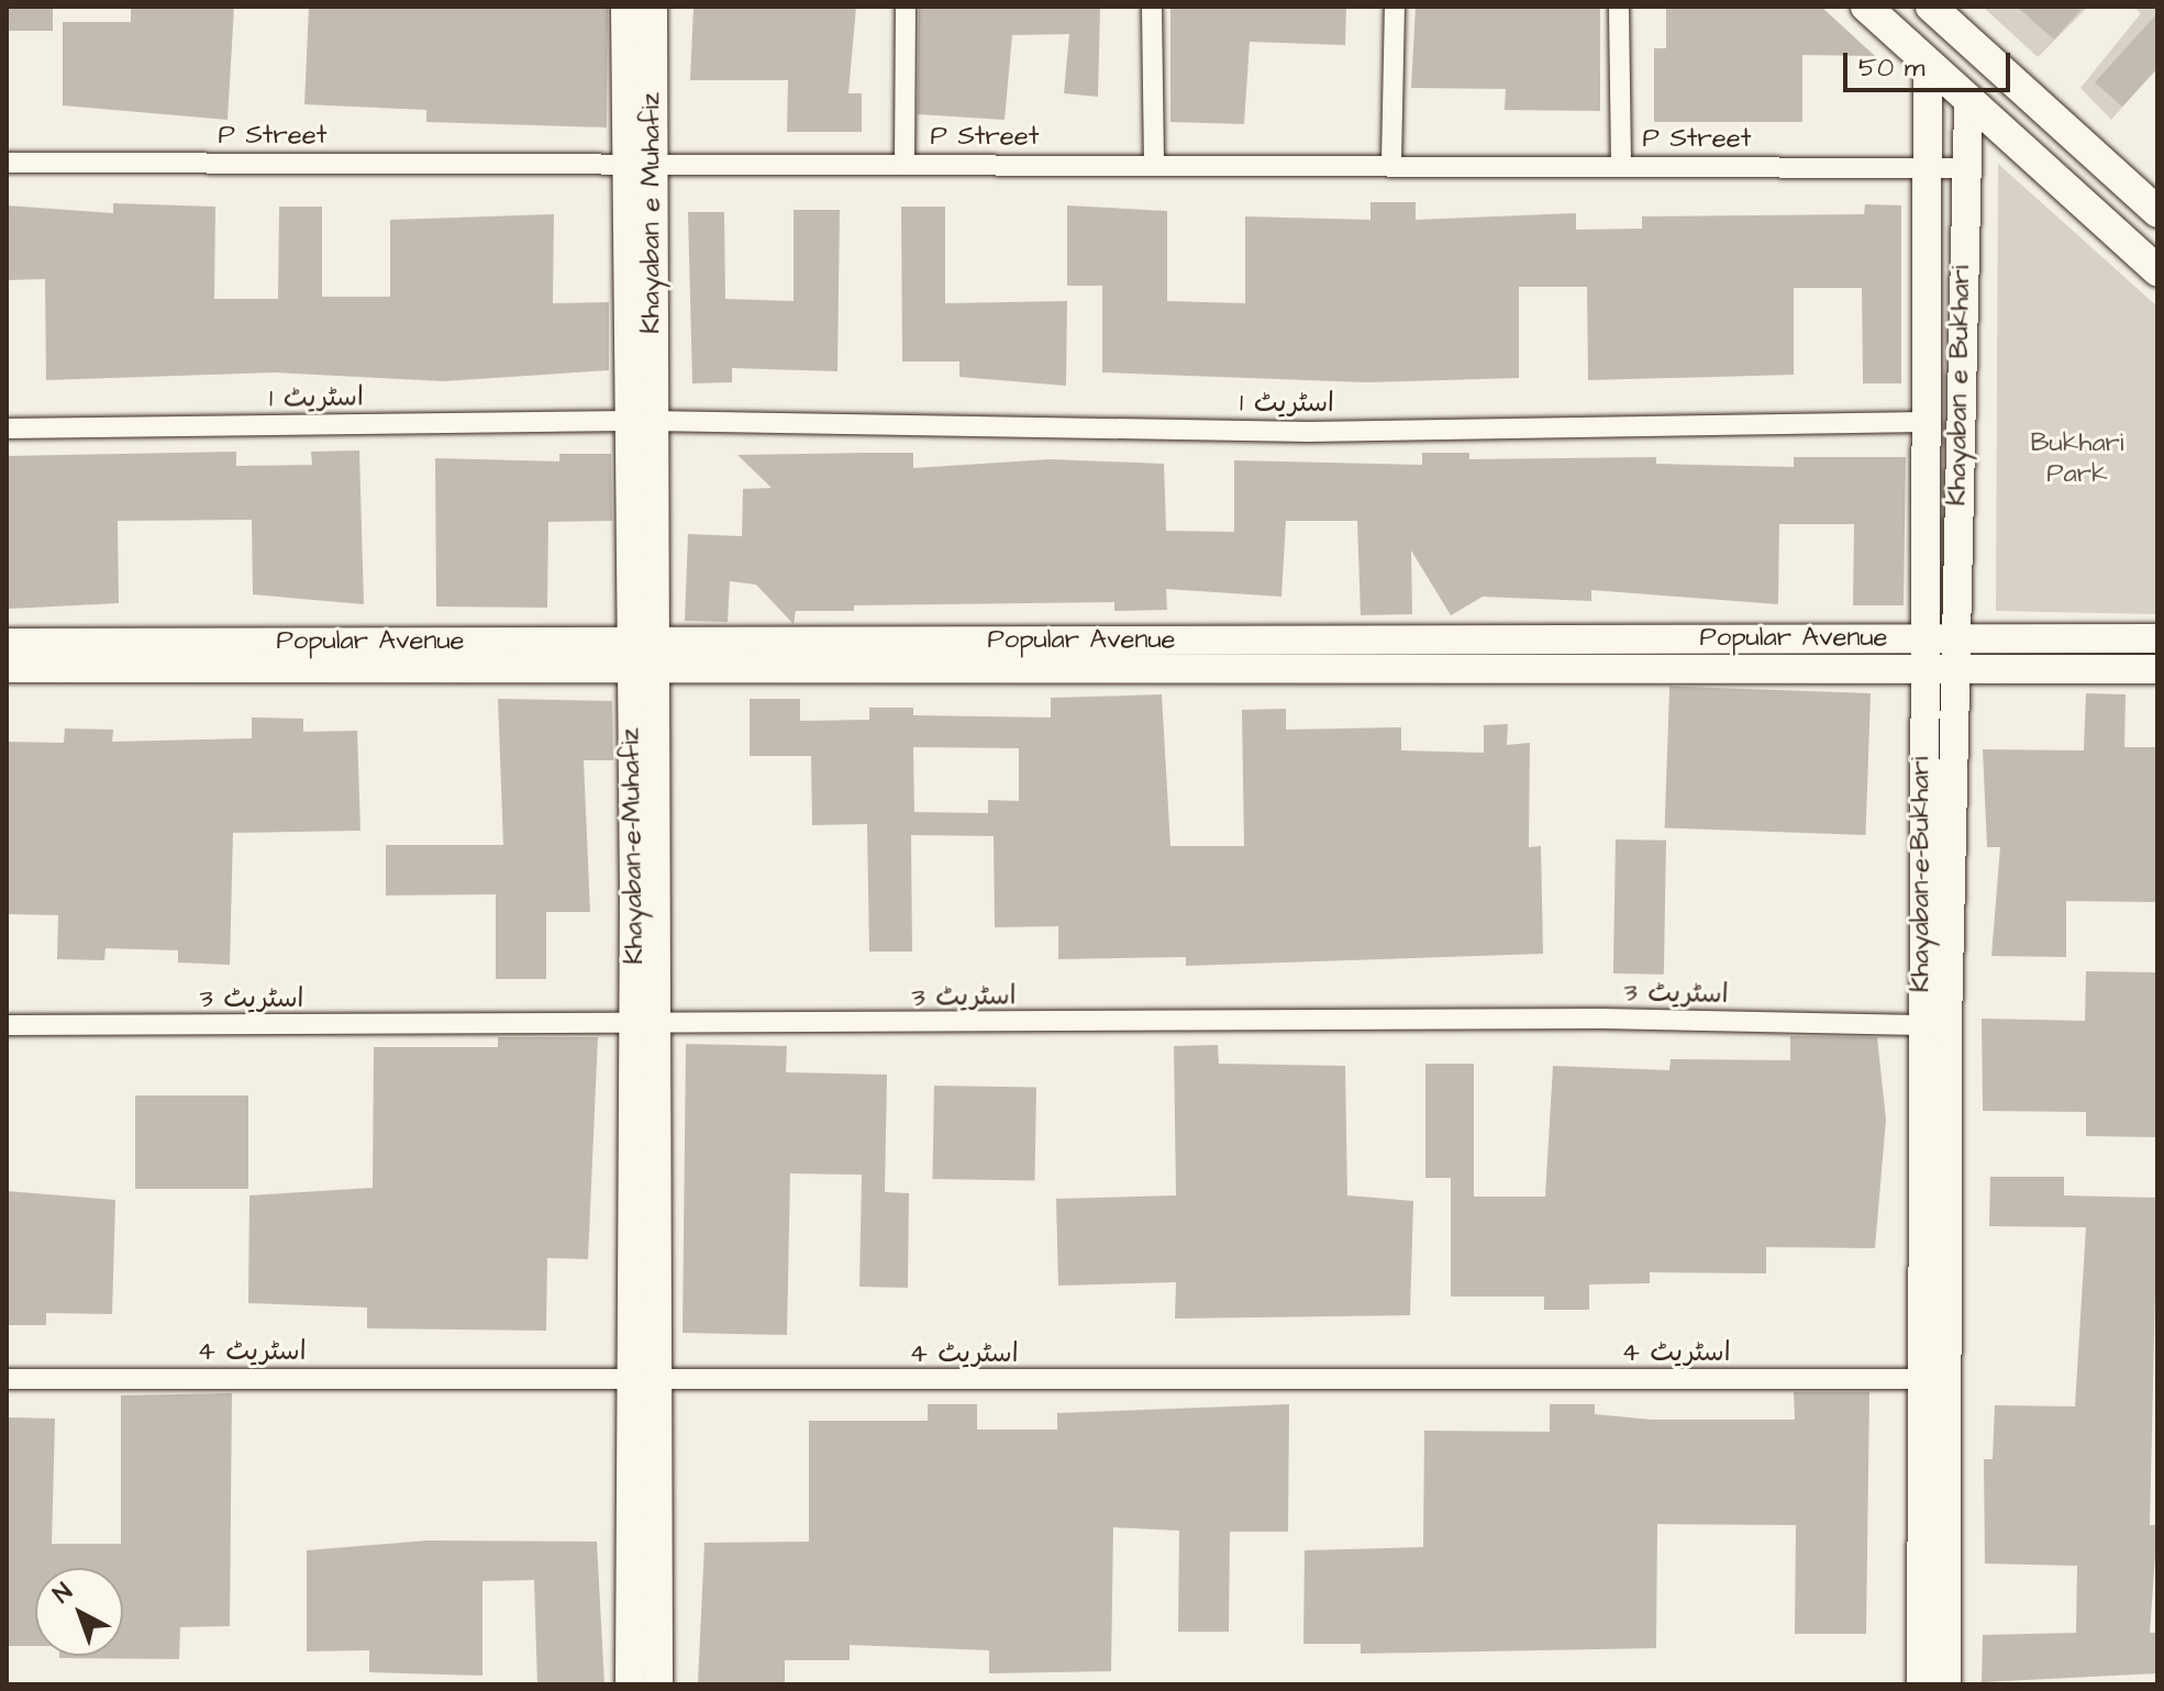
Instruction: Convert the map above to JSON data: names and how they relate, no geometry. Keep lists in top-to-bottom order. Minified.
{"streets":{"street":["P Street","Khayaban e Muhafiz","Khayaban e Bukhari","اسٹریٹ 1","Popular Avenue","Khayaban-e-Muhafiz","Khayaban-e-Bukhari","اسٹریٹ 3","اسٹریٹ 4"]},"crossings":[["P Street","Khayaban e Muhafiz"],["P Street","Khayaban e Bukhari"],["P Street","Khayaban-e-Muhafiz"],["P Street","Khayaban-e-Bukhari"],["Khayaban e Muhafiz","Khayaban-e-Muhafiz"],["Khayaban e Bukhari","Popular Avenue"],["Khayaban e Bukhari","Khayaban-e-Bukhari"],["اسٹریٹ 1","Khayaban-e-Muhafiz"],["اسٹریٹ 1","Khayaban-e-Bukhari"],["Popular Avenue","Khayaban-e-Muhafiz"],["Popular Avenue","Khayaban-e-Bukhari"],["Khayaban-e-Muhafiz","اسٹریٹ 3"],["Khayaban-e-Muhafiz","اسٹریٹ 4"],["Khayaban-e-Bukhari","اسٹریٹ 3"],["Khayaban-e-Bukhari","اسٹریٹ 4"]],"parks":["Bukhari Park"],"scale_bar":"50 m","north":"top left"}
